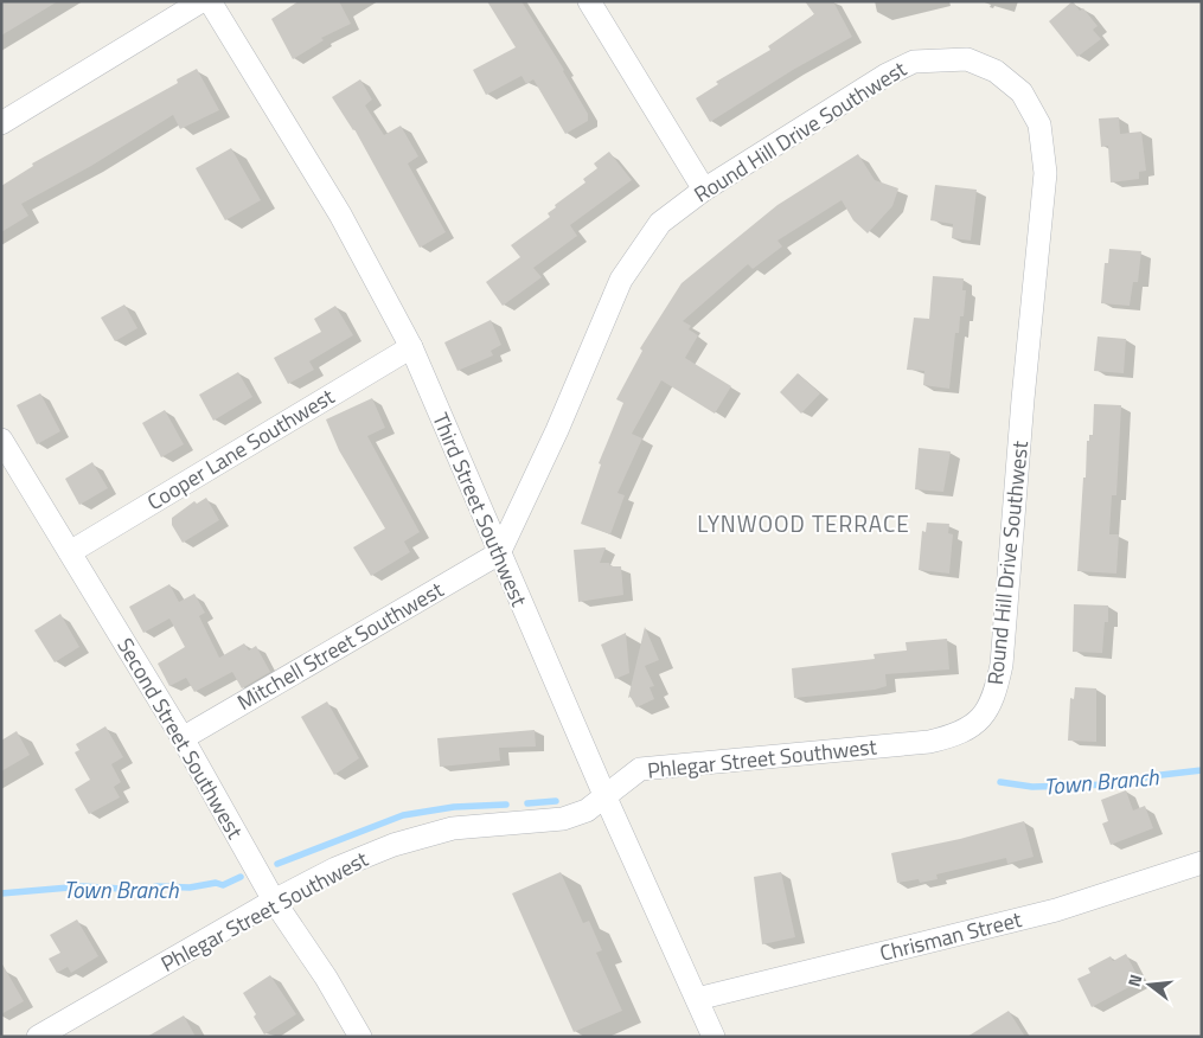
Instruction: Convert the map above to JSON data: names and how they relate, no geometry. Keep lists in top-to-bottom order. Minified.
{"streets":{"street":["Round Hill Drive Southwest","Cooper Lane Southwest","Third Street Southwest","Mitchell Street Southwest","Second Street Southwest","Phlegar Street Southwest","Chrisman Street"]},"crossings":[["Round Hill Drive Southwest","Third Street Southwest"],["Round Hill Drive Southwest","Mitchell Street Southwest"],["Round Hill Drive Southwest","Phlegar Street Southwest"],["Cooper Lane Southwest","Third Street Southwest"],["Cooper Lane Southwest","Second Street Southwest"],["Third Street Southwest","Mitchell Street Southwest"],["Third Street Southwest","Phlegar Street Southwest"],["Third Street Southwest","Chrisman Street"],["Mitchell Street Southwest","Second Street Southwest"],["Second Street Southwest","Phlegar Street Southwest"]],"districts":["LYNWOOD TERRACE"],"water":["Town Branch"],"north":"left"}
